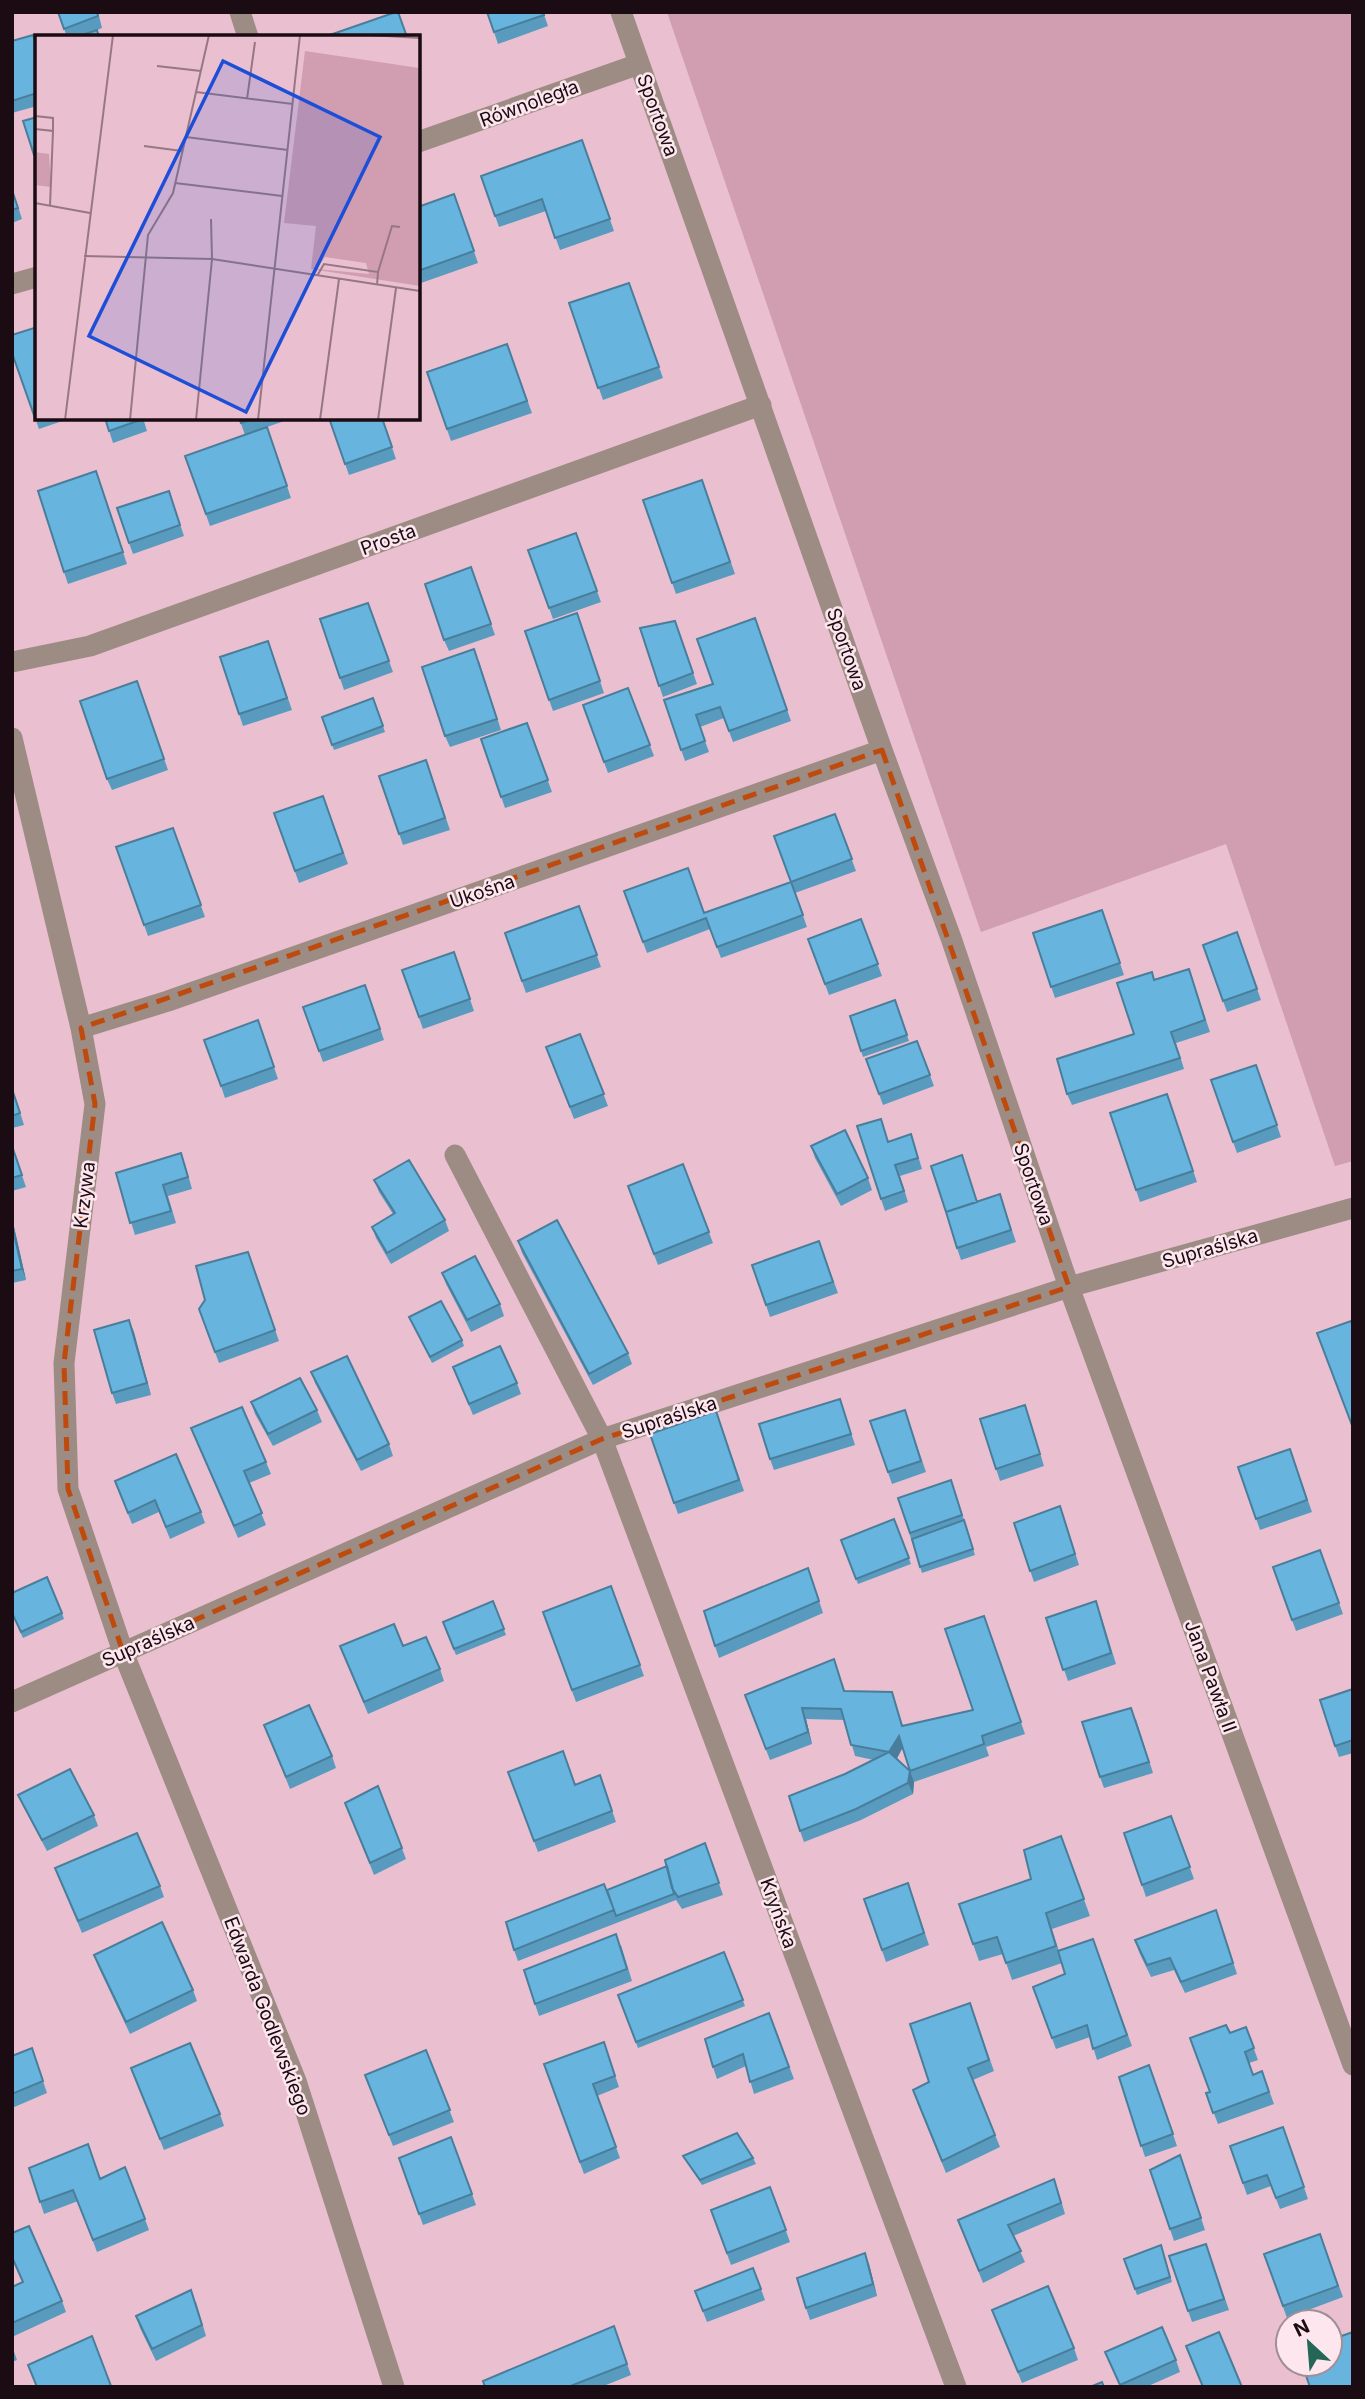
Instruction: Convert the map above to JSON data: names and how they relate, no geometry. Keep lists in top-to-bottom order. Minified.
{"streets":{"street":["Równoległa","Sportowa","Prosta","Ukośna","Krzywa","Supraślska","Jana Pawła II","Kryńska","Edwarda Godlewskiego"]},"crossings":[["Równoległa","Sportowa"],["Sportowa","Prosta"],["Sportowa","Ukośna"],["Sportowa","Supraślska"],["Sportowa","Jana Pawła II"],["Ukośna","Krzywa"],["Krzywa","Supraślska"],["Krzywa","Edwarda Godlewskiego"],["Supraślska","Jana Pawła II"],["Supraślska","Kryńska"],["Supraślska","Edwarda Godlewskiego"]],"north":"top left"}
